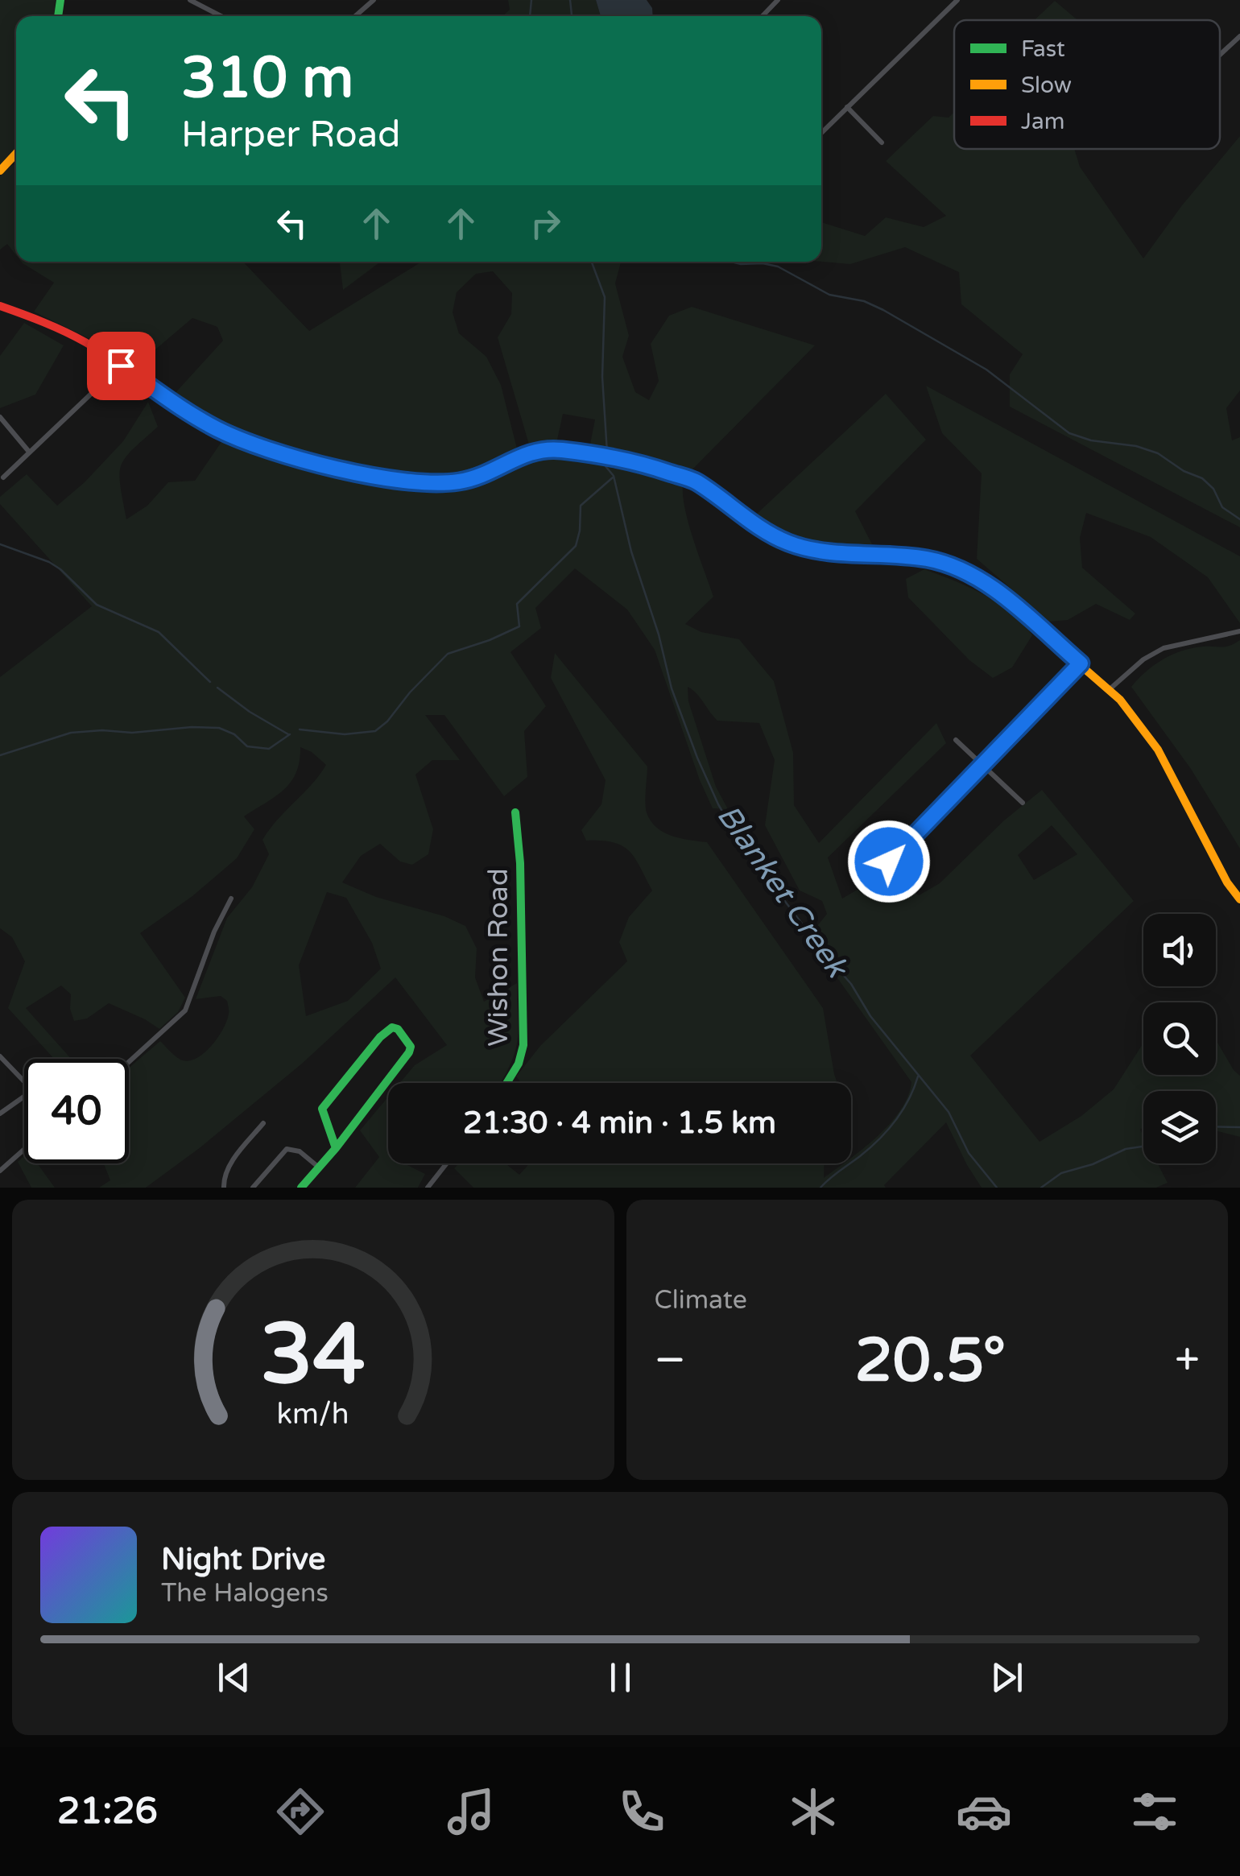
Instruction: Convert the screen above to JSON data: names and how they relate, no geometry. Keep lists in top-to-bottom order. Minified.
{"streets":{"street":["Wishon Road"]},"water":["Blanket Creek"],"legend":["Fast","Slow","Jam"],"page":{"turn":["310 m","Harper Road"],"limit":"40","trip":"21:30 · 4 min · 1.5 km","tile":"Climate","heat":["−","20.5°","+"],"song":["Night Drive","The Halogens"],"tabs":"21:26","gauge":["34","km/h"]}}
